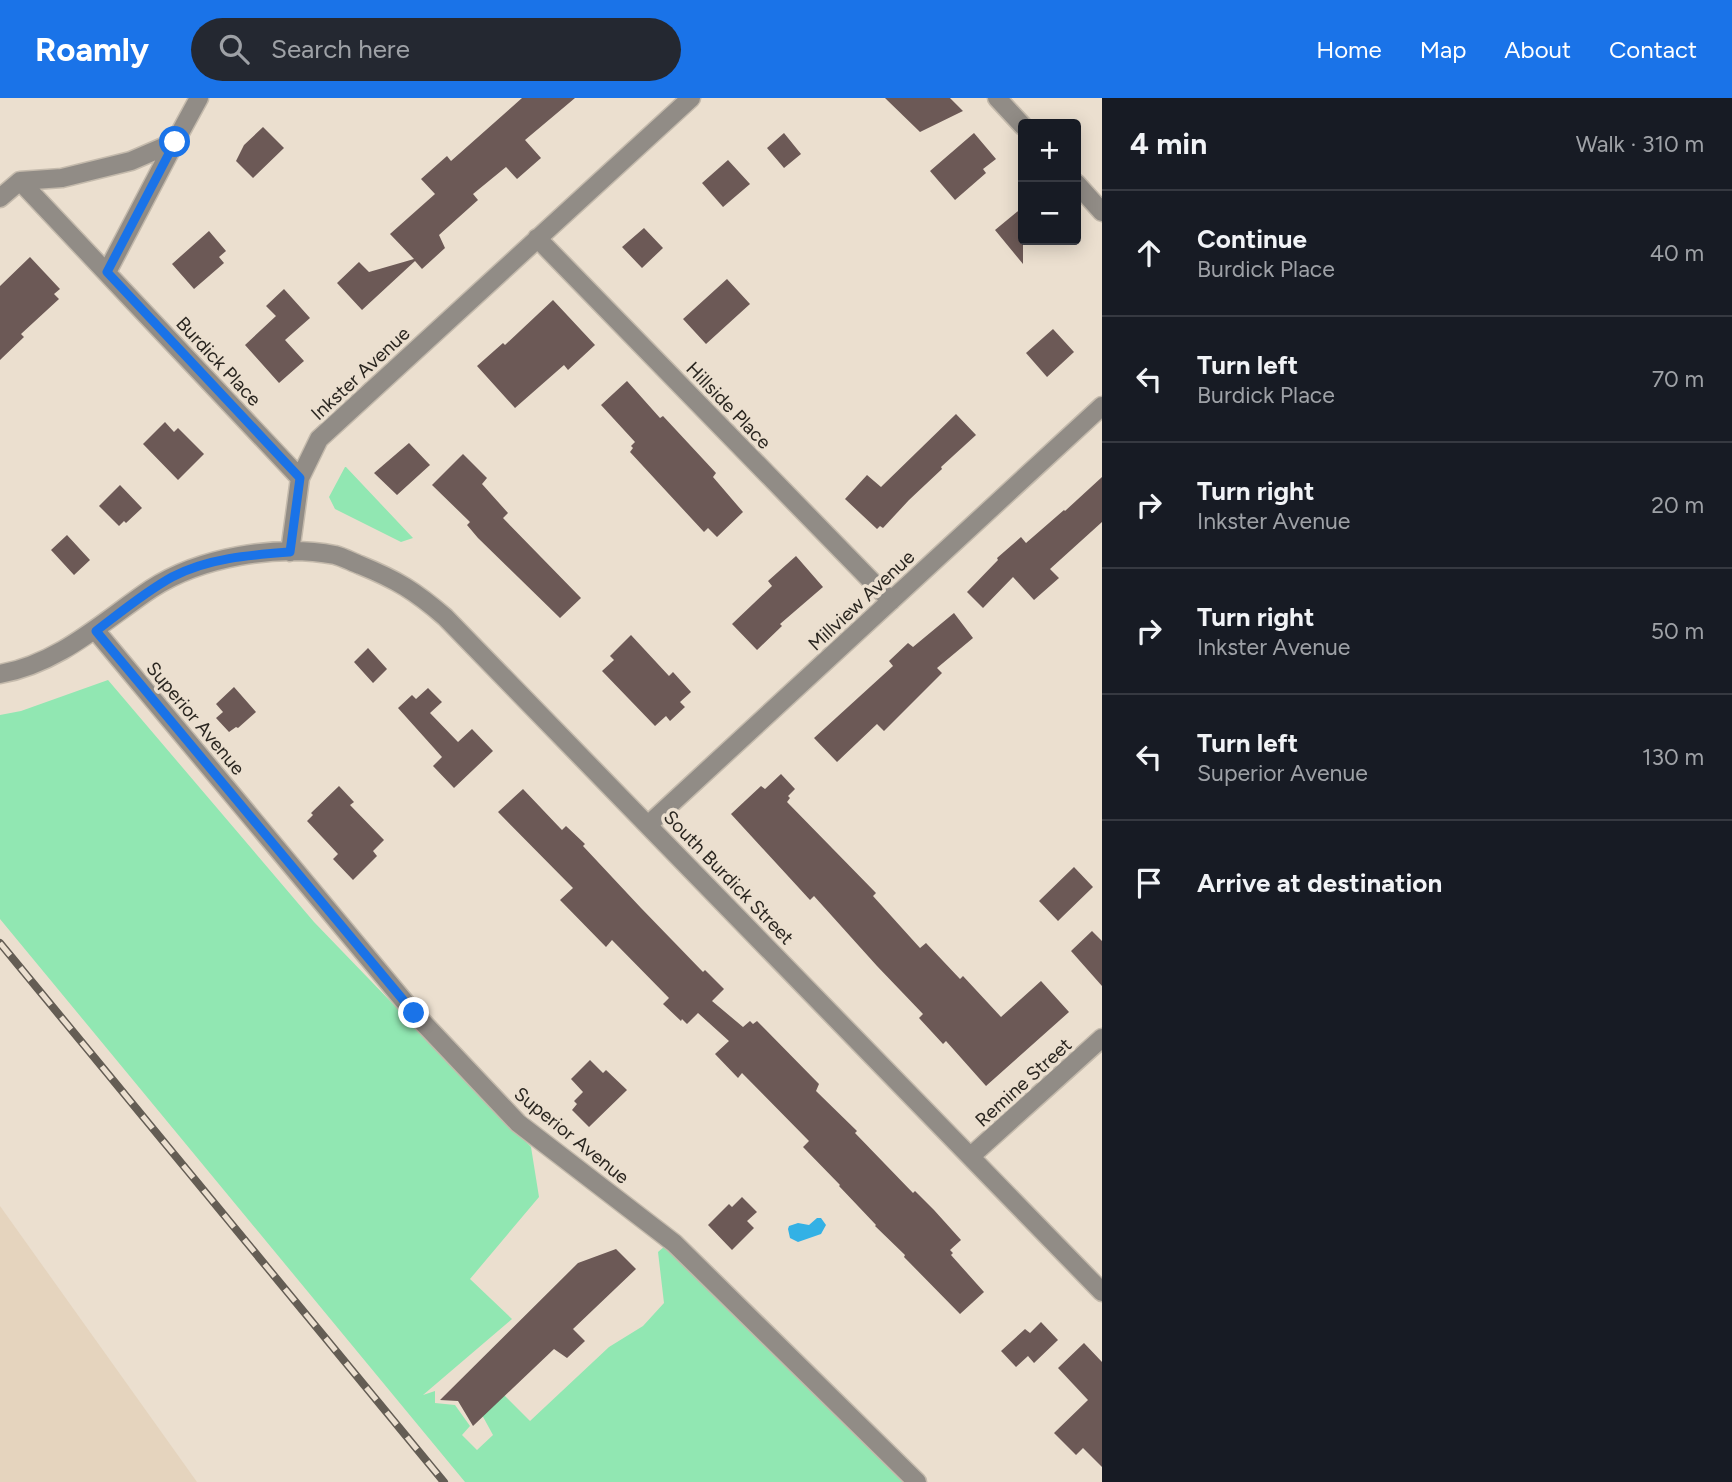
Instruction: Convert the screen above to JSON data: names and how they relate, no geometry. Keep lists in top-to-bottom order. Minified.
{"streets":{"street":["Burdick Place","Inkster Avenue","Hillside Place","Millview Avenue","Superior Avenue","South Burdick Street","Remine Street"]},"crossings":[["Burdick Place","Inkster Avenue"],["Inkster Avenue","Hillside Place"],["Inkster Avenue","South Burdick Street"],["Hillside Place","Millview Avenue"],["Millview Avenue","South Burdick Street"],["South Burdick Street","Remine Street"]],"page":{"header":"Roamly","search":"Search here","nav":["Home","Map","About","Contact"],"heading":["4 min","Walk · 310 m"],"map_buttons":["+","−"],"list":[["Continue","Burdick Place","40 m"],["Turn left","Burdick Place","70 m"],["Turn right","Inkster Avenue","20 m"],["Turn right","Inkster Avenue","50 m"],["Turn left","Superior Avenue","130 m"],"Arrive at destination"]}}
